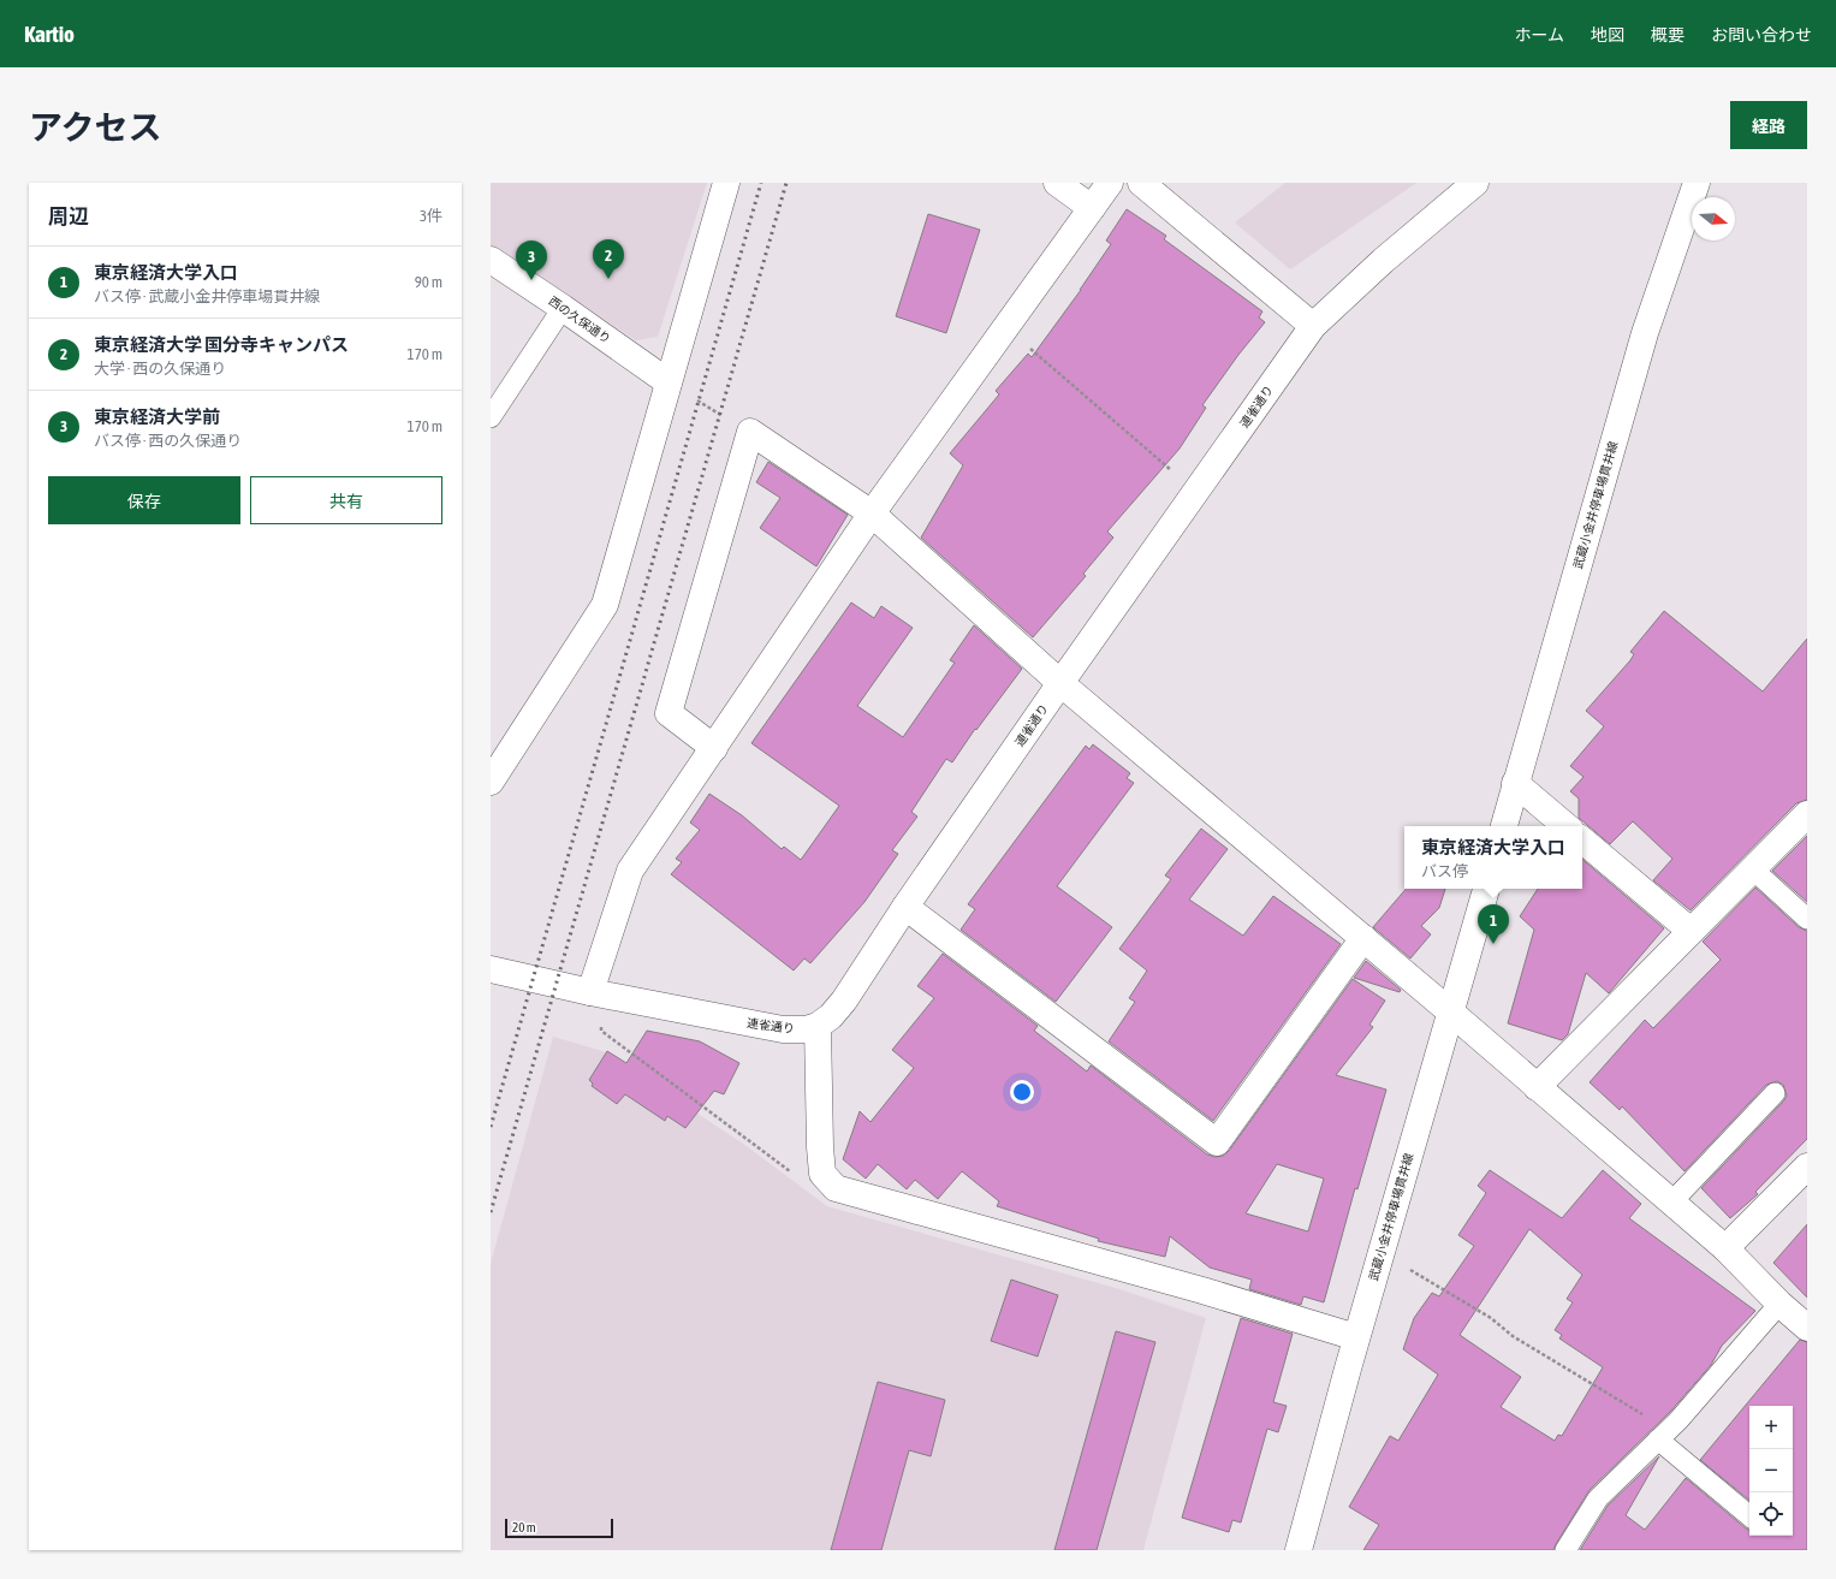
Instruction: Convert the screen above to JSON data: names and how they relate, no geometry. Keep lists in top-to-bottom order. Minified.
{"streets":{"street":["西の久保通り","連雀通り","武蔵小金井停車場貫井線"]},"scale_bar":"20 m","north":"right","page":{"header":"Kartio","nav":["ホーム","地図","概要","お問い合わせ"],"title":"アクセス","buttons":["経路",["保存","共有"]],"heading":["周辺","3件"],"pins":["2","3","1"],"list":[{"mark":"1","name":"東京経済大学入口","note":"バス停 · 武蔵小金井停車場貫井線","value":"90 m"},{"mark":"2","name":"東京経済大学 国分寺キャンパス","note":"大学 · 西の久保通り","value":"170 m"},{"mark":"3","name":"東京経済大学前","note":"バス停 · 西の久保通り","value":"170 m"}],"popup":["東京経済大学入口","バス停"],"map_buttons":["+","−"],"scale":"20 m"}}
